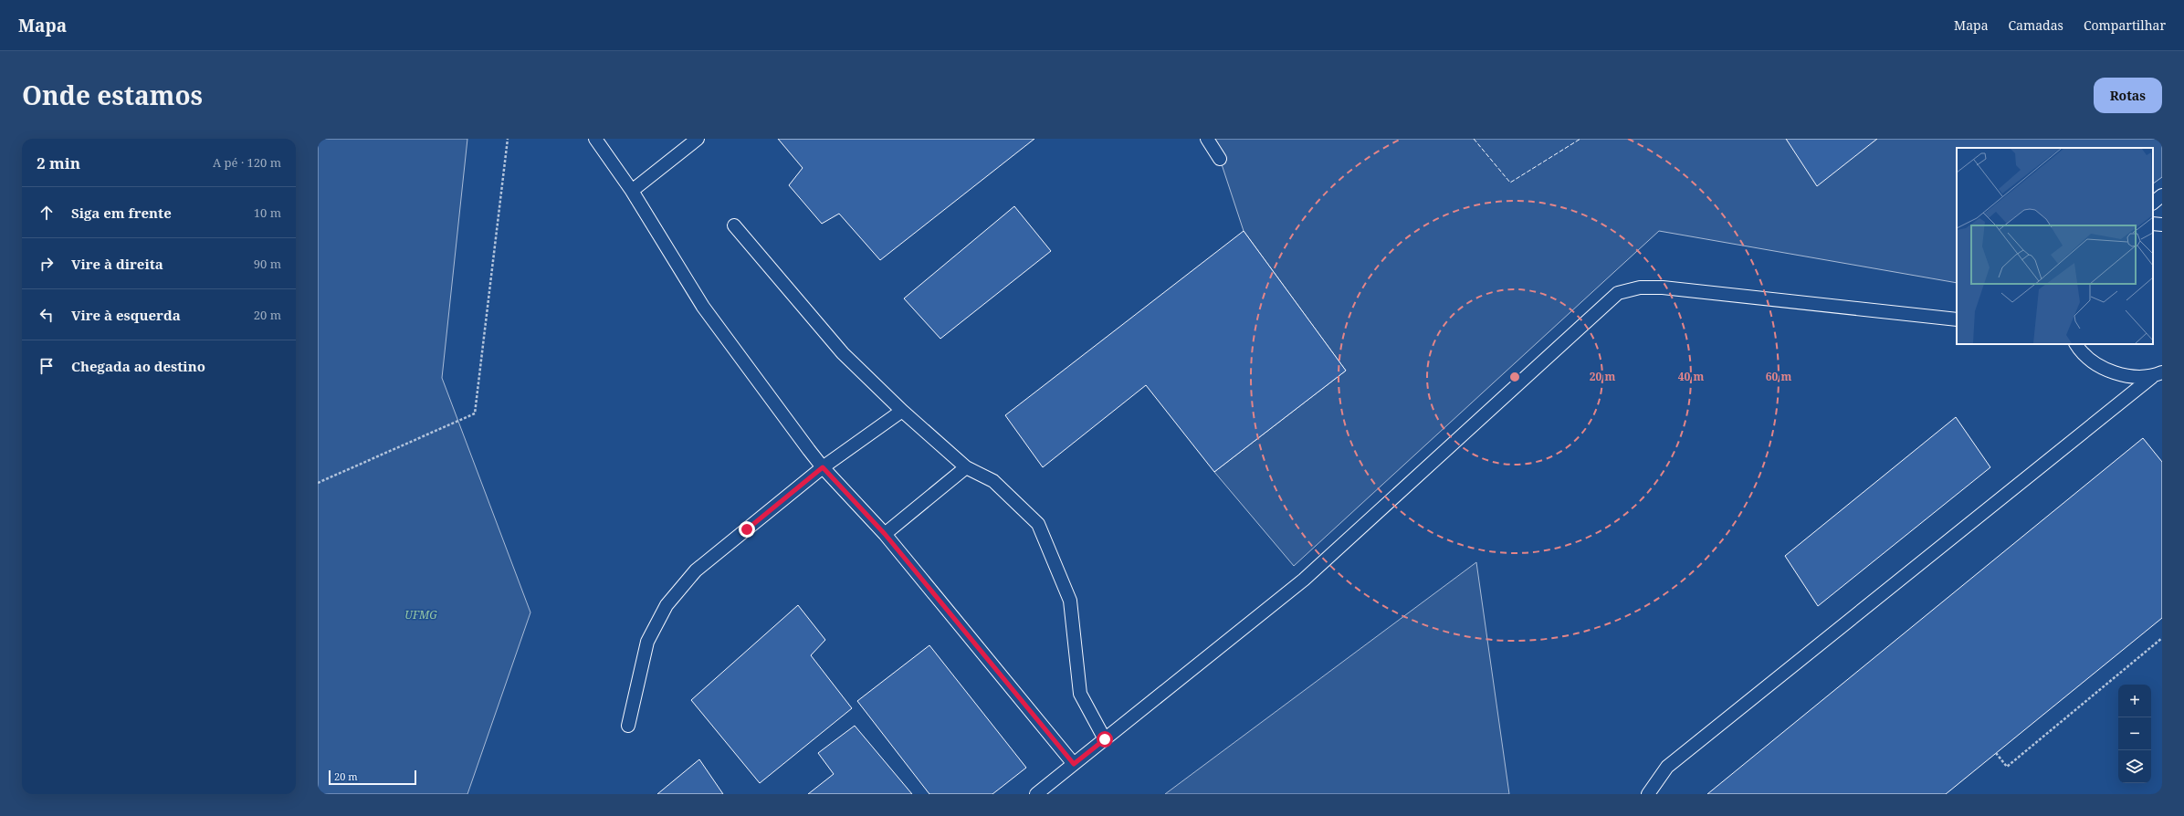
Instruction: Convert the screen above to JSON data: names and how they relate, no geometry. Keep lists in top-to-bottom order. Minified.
{"parks":["UFMG"],"scale_bar":"20 m","page":{"header":"Mapa","nav":["Mapa","Camadas","Compartilhar"],"title":"Onde estamos","buttons":"Rotas","heading":["2 min","A pé · 120 m"],"list":[["Siga em frente","10 m"],["Vire à direita","90 m"],["Vire à esquerda","20 m"],"Chegada ao destino"],"map_buttons":["+","−"],"scale":"20 m"},"rings":["20 m","40 m","60 m"]}
